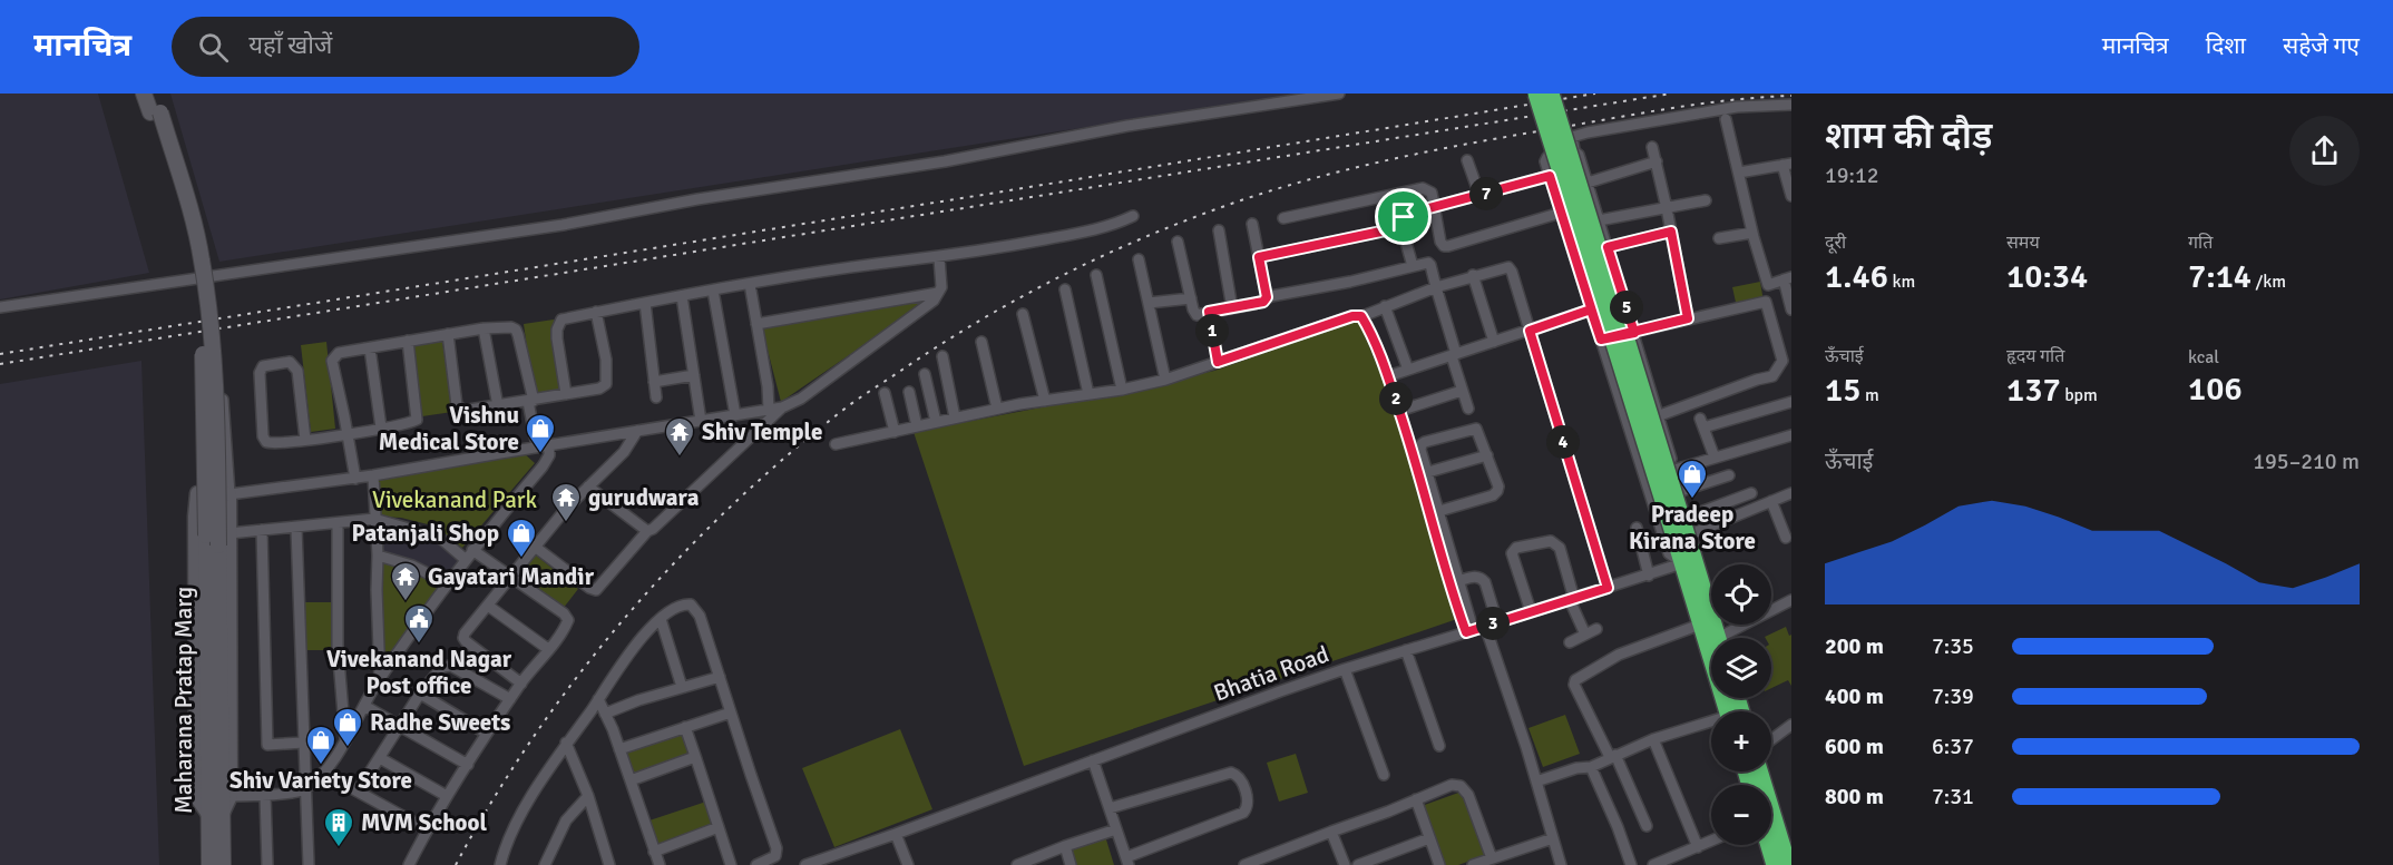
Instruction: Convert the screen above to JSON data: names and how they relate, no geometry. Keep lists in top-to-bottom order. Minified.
{"streets":{"main road":["Maharana Pratap Marg"],"street":["Bhatia Road"]},"parks":["Vivekanand Park"],"places":{"shop":["Vishnu Medical Store","Pradeep Kirana Store","Patanjali Shop","Radhe Sweets","Shiv Variety Store"],"temple":["Shiv Temple","gurudwara","Gayatari Mandir"],"public building":["Vivekanand Nagar Post office"],"building":["MVM School"]},"page":{"header":"मानचित्र","search":"यहाँ खोजें","nav":["मानचित्र","दिशा","सहेजे गए"],"heading":["शाम की दौड़","19:12"],"pins":["7","5","1","2","4","3"],"stats":[["दूरी","1.46 km"],["समय","10:34"],["गति","7:14 /km"],["ऊँचाई","15 m"],["हृदय गति","137 bpm"],["kcal","106"]],"chart":["ऊँचाई","195–210 m"],"map_buttons":["+","−"],"list":[{"name":"200 m","note":"7:35"},{"name":"400 m","note":"7:39"},{"name":"600 m","note":"6:37"},{"name":"800 m","note":"7:31"}]}}
